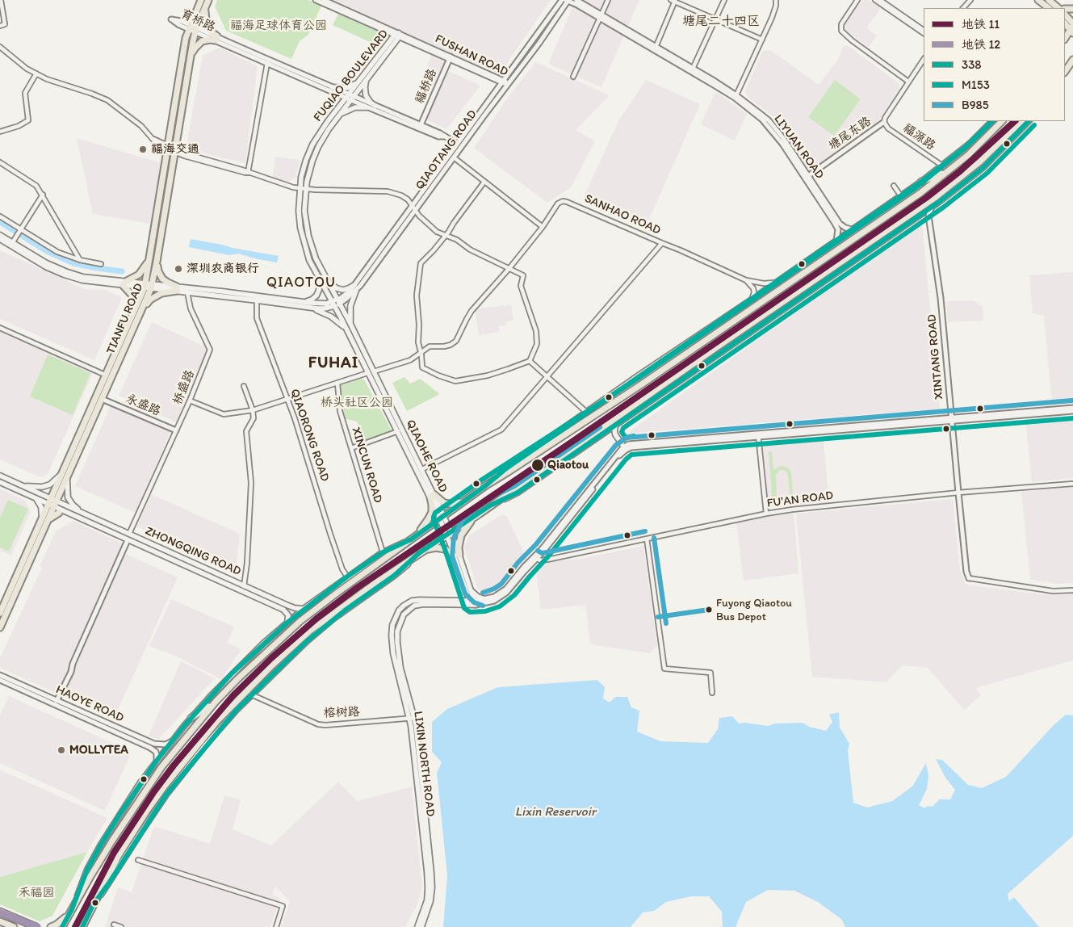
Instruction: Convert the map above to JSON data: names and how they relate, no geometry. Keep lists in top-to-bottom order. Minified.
{"streets":{"main road":["FUQIAO BOULEVARD","QIAOTANG ROAD","TIANFU ROAD","QIAOHE ROAD","ZHONGQING ROAD","LIXIN NORTH ROAD"],"street":["育桥路","FUSHAN ROAD","福桥路","塘尾东路","福源路","LIYUAN ROAD","SANHAO ROAD","XINTANG ROAD","桥盛路","永盛路","QIAORONG ROAD","XINCUN ROAD","FU'AN ROAD","HAOYE ROAD","榕树路"]},"crossings":[["育桥路","FUQIAO BOULEVARD"],["育桥路","福桥路"],["育桥路","QIAOTANG ROAD"],["育桥路","TIANFU ROAD"],["FUSHAN ROAD","FUQIAO BOULEVARD"],["FUSHAN ROAD","福桥路"],["FUSHAN ROAD","QIAOTANG ROAD"],["FUQIAO BOULEVARD","QIAOTANG ROAD"],["FUQIAO BOULEVARD","QIAOHE ROAD"],["塘尾东路","福源路"],["塘尾东路","LIYUAN ROAD"],["QIAOTANG ROAD","QIAOHE ROAD"],["TIANFU ROAD","永盛路"],["TIANFU ROAD","ZHONGQING ROAD"],["XINTANG ROAD","FU'AN ROAD"],["桥盛路","永盛路"],["桥盛路","ZHONGQING ROAD"],["QIAOHE ROAD","LIXIN NORTH ROAD"],["榕树路","LIXIN NORTH ROAD"]],"districts":["塘尾二十四区","QIAOTOU","FUHAI"],"water":["Lixin Reservoir"],"parks":["福海足球体育公园","桥头社区公园","禾福园"],"places":["福海交通","深圳农商银行","Qiaotou","Fuyong Qiaotou Bus Depot","MOLLYTEA"],"lines":["metro line 11","transit line 338","transit line M153","transit line B985","metro line 12"],"legend":["地铁 11","地铁 12","338","M153","B985"]}
